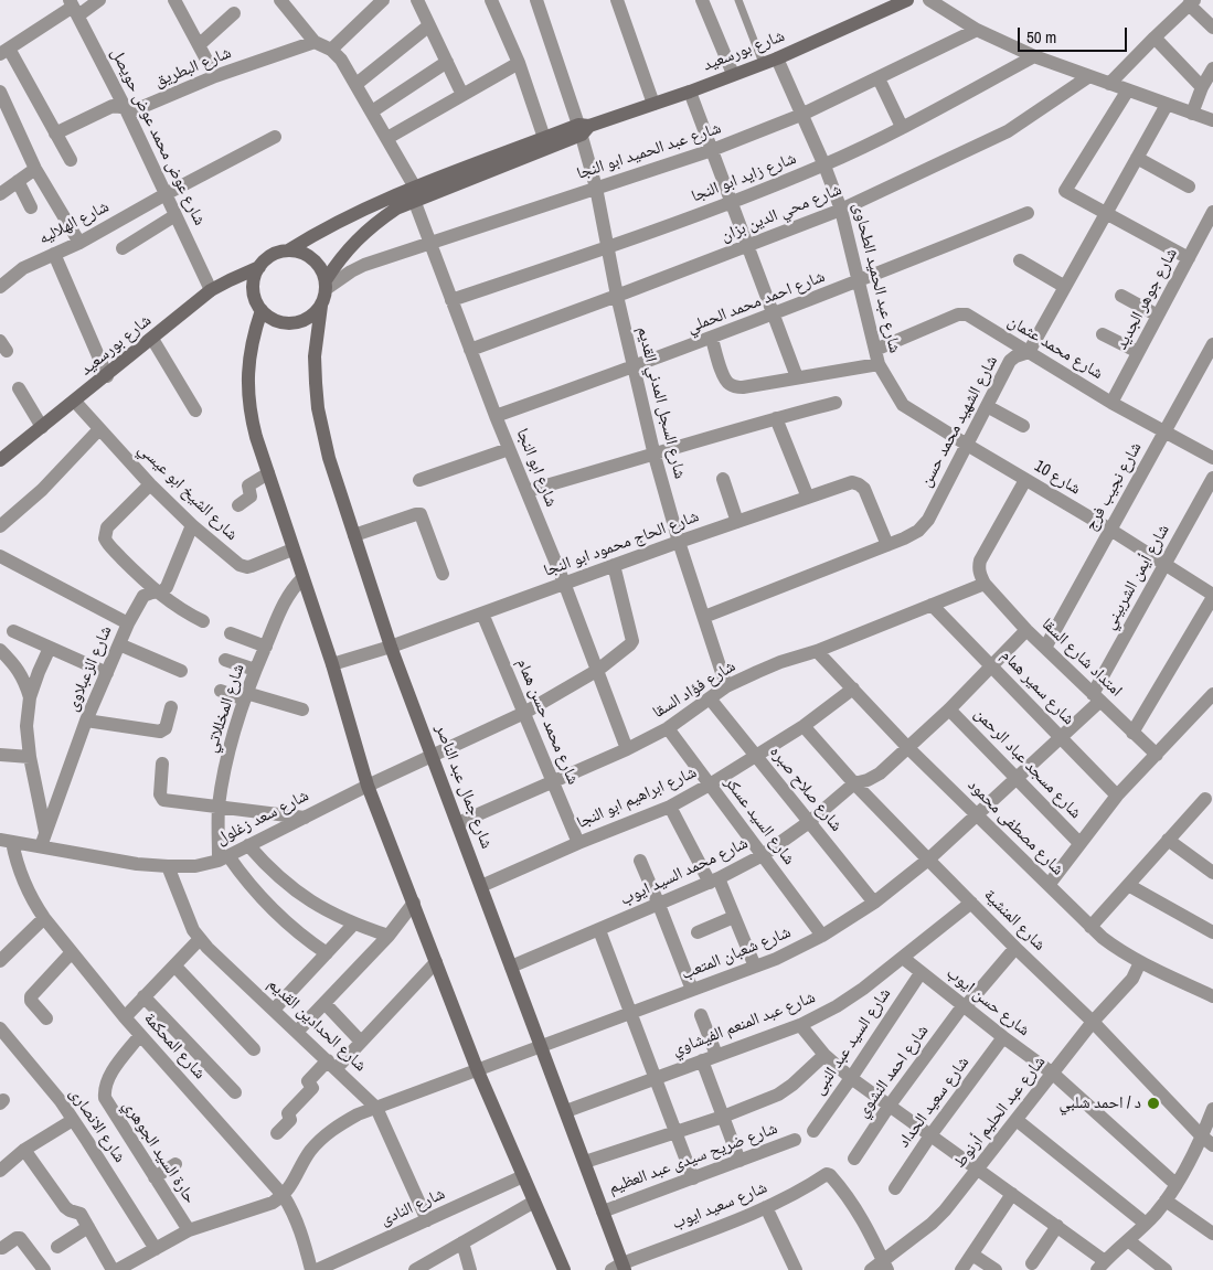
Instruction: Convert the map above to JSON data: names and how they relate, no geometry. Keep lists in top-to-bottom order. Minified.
{"streets":{"street":["شارع بورسعيد","شارع البطريق","شارع عوض محمد عوض حويصل","شارع عبد الحميد ابو النجا","شارع زايد ابو النجا","شارع محي الدين بزان","شارع الهلاليه","شارع عبد الحميد الطحاوى","شارع جوهر الجديد","شارع احمد محمد الحملي","شارع محمد عثمان","شارع السجل المدني القديم","شارع الشهيد محمد حسن","شارع ابو النجا","شارع 10","شارع نجيب فرج","شارع الشيخ ابو عيسي","شارع الحاج محمود ابو النجا","شارع أيمن الشربيني","امتداد شارع السقا","شارع الزعبلاوى","شارع سمير همام","شارع فؤاد السقا","شارع المخللاتي","شارع محمد حسن همام","شارع مسجد عباد الرحمن","شارع جمال عبد الناصر","شارع صلاح صبره","شارع ابراهيم ابو النجا","شارع سعد زغلول","شارع السيد عسكر","شارع مصطفى محمود","شارع محمد السيد ايوب","شارع المنشية","شارع شعبان المتعب","شارع حسن ايوب","شارع عبد المنعم الفيشاوي","شارع الحدادين القديم","شارع السيد عبد النبى","شارع المحكمة","شارع احمد النشوي","شارع سعيد الحداد","شارع عبد الحليم أرنوط","شارع الانصارى","حارة السيد الجوهري","شارع ضريح سيدى عبد العظيم","شارع سعيد ايوب","شارع النادى"]},"crossings":[["شارع بورسعيد","شارع عوض محمد عوض حويصل"],["شارع بورسعيد","شارع عبد الحميد ابو النجا"],["شارع بورسعيد","شارع عبد الحميد الطحاوى"],["شارع بورسعيد","شارع السجل المدني القديم"],["شارع بورسعيد","شارع ابو النجا"],["شارع بورسعيد","شارع الشيخ ابو عيسي"],["شارع بورسعيد","شارع جمال عبد الناصر"],["شارع البطريق","شارع عوض محمد عوض حويصل"],["شارع عوض محمد عوض حويصل","شارع الهلاليه"],["شارع عبد الحميد ابو النجا","شارع عبد الحميد الطحاوى"],["شارع عبد الحميد ابو النجا","شارع السجل المدني القديم"],["شارع عبد الحميد ابو النجا","شارع ابو النجا"],["شارع عبد الحميد ابو النجا","شارع جمال عبد الناصر"],["شارع زايد ابو النجا","شارع عبد الحميد الطحاوى"],["شارع زايد ابو النجا","شارع السجل المدني القديم"],["شارع زايد ابو النجا","شارع ابو النجا"],["شارع محي الدين بزان","شارع عبد الحميد الطحاوى"],["شارع محي الدين بزان","شارع السجل المدني القديم"],["شارع محي الدين بزان","شارع ابو النجا"],["شارع عبد الحميد الطحاوى","شارع احمد محمد الحملي"],["شارع عبد الحميد الطحاوى","شارع محمد عثمان"],["شارع عبد الحميد الطحاوى","شارع الشهيد محمد حسن"],["شارع عبد الحميد الطحاوى","شارع 10"],["شارع جوهر الجديد","شارع محمد عثمان"],["شارع احمد محمد الحملي","شارع السجل المدني القديم"],["شارع احمد محمد الحملي","شارع ابو النجا"],["شارع محمد عثمان","شارع الشهيد محمد حسن"],["شارع محمد عثمان","شارع نجيب فرج"],["شارع السجل المدني القديم","شارع الشهيد محمد حسن"],["شارع السجل المدني القديم","شارع الحاج محمود ابو النجا"],["شارع السجل المدني القديم","شارع فؤاد السقا"],["شارع الشهيد محمد حسن","شارع 10"],["شارع الشهيد محمد حسن","شارع الحاج محمود ابو النجا"],["شارع ابو النجا","شارع الحاج محمود ابو النجا"],["شارع ابو النجا","شارع فؤاد السقا"],["شارع ابو النجا","شارع سعد زغلول"],["شارع 10","شارع نجيب فرج"],["شارع 10","شارع أيمن الشربيني"],["شارع نجيب فرج","امتداد شارع السقا"],["شارع الشيخ ابو عيسي","شارع الزعبلاوى"],["شارع الحاج محمود ابو النجا","شارع محمد حسن همام"],["شارع الحاج محمود ابو النجا","شارع جمال عبد الناصر"],["شارع الحاج محمود ابو النجا","شارع سعد زغلول"],["شارع أيمن الشربيني","امتداد شارع السقا"],["شارع أيمن الشربيني","شارع سمير همام"],["شارع أيمن الشربيني","شارع مسجد عباد الرحمن"],["شارع أيمن الشربيني","شارع شعبان المتعب"],["امتداد شارع السقا","شارع فؤاد السقا"],["امتداد شارع السقا","شارع محمد السيد ايوب"],["شارع الزعبلاوى","شارع سعد زغلول"],["شارع سمير همام","شارع فؤاد السقا"],["شارع سمير همام","شارع محمد السيد ايوب"],["شارع فؤاد السقا","شارع محمد حسن همام"],["شارع فؤاد السقا","شارع جمال عبد الناصر"],["شارع فؤاد السقا","شارع صلاح صبره"],["شارع فؤاد السقا","شارع السيد عسكر"],["شارع فؤاد السقا","شارع مصطفى محمود"],["شارع المخللاتي","شارع سعد زغلول"],["شارع محمد حسن همام","شارع ابراهيم ابو النجا"],["شارع محمد حسن همام","شارع سعد زغلول"],["شارع مسجد عباد الرحمن","شارع محمد السيد ايوب"],["شارع مسجد عباد الرحمن","شارع شعبان المتعب"],["شارع جمال عبد الناصر","شارع ابراهيم ابو النجا"],["شارع جمال عبد الناصر","شارع سعد زغلول"],["شارع جمال عبد الناصر","شارع محمد السيد ايوب"],["شارع جمال عبد الناصر","شارع شعبان المتعب"],["شارع جمال عبد الناصر","شارع عبد المنعم الفيشاوي"],["شارع جمال عبد الناصر","شارع ضريح سيدى عبد العظيم"],["شارع جمال عبد الناصر","شارع سعيد ايوب"],["شارع صلاح صبره","شارع ابراهيم ابو النجا"],["شارع صلاح صبره","شارع محمد السيد ايوب"],["شارع صلاح صبره","شارع شعبان المتعب"],["شارع ابراهيم ابو النجا","شارع السيد عسكر"],["شارع ابراهيم ابو النجا","شارع مصطفى محمود"],["شارع ابراهيم ابو النجا","شارع المنشية"],["شارع سعد زغلول","شارع الحدادين القديم"],["شارع سعد زغلول","شارع المحكمة"],["شارع السيد عسكر","شارع محمد السيد ايوب"],["شارع السيد عسكر","شارع شعبان المتعب"],["شارع مصطفى محمود","شارع محمد السيد ايوب"],["شارع مصطفى محمود","شارع شعبان المتعب"],["شارع مصطفى محمود","شارع عبد الحليم أرنوط"],["شارع محمد السيد ايوب","شارع المنشية"],["شارع المنشية","شارع شعبان المتعب"],["شارع المنشية","شارع عبد المنعم الفيشاوي"],["شارع المنشية","شارع احمد النشوي"],["شارع المنشية","شارع عبد الحليم أرنوط"],["شارع شعبان المتعب","شارع الحدادين القديم"],["شارع شعبان المتعب","شارع المحكمة"],["شارع حسن ايوب","شارع عبد المنعم الفيشاوي"],["شارع حسن ايوب","شارع السيد عبد النبى"],["شارع حسن ايوب","شارع احمد النشوي"],["شارع حسن ايوب","شارع سعيد الحداد"],["شارع حسن ايوب","شارع عبد الحليم أرنوط"],["شارع الحدادين القديم","شارع النادى"],["شارع المحكمة","حارة السيد الجوهري"],["شارع عبد الحليم أرنوط","شارع سعيد ايوب"]],"places":["د / احمد شلبي"],"scale_bar":"50 m"}
